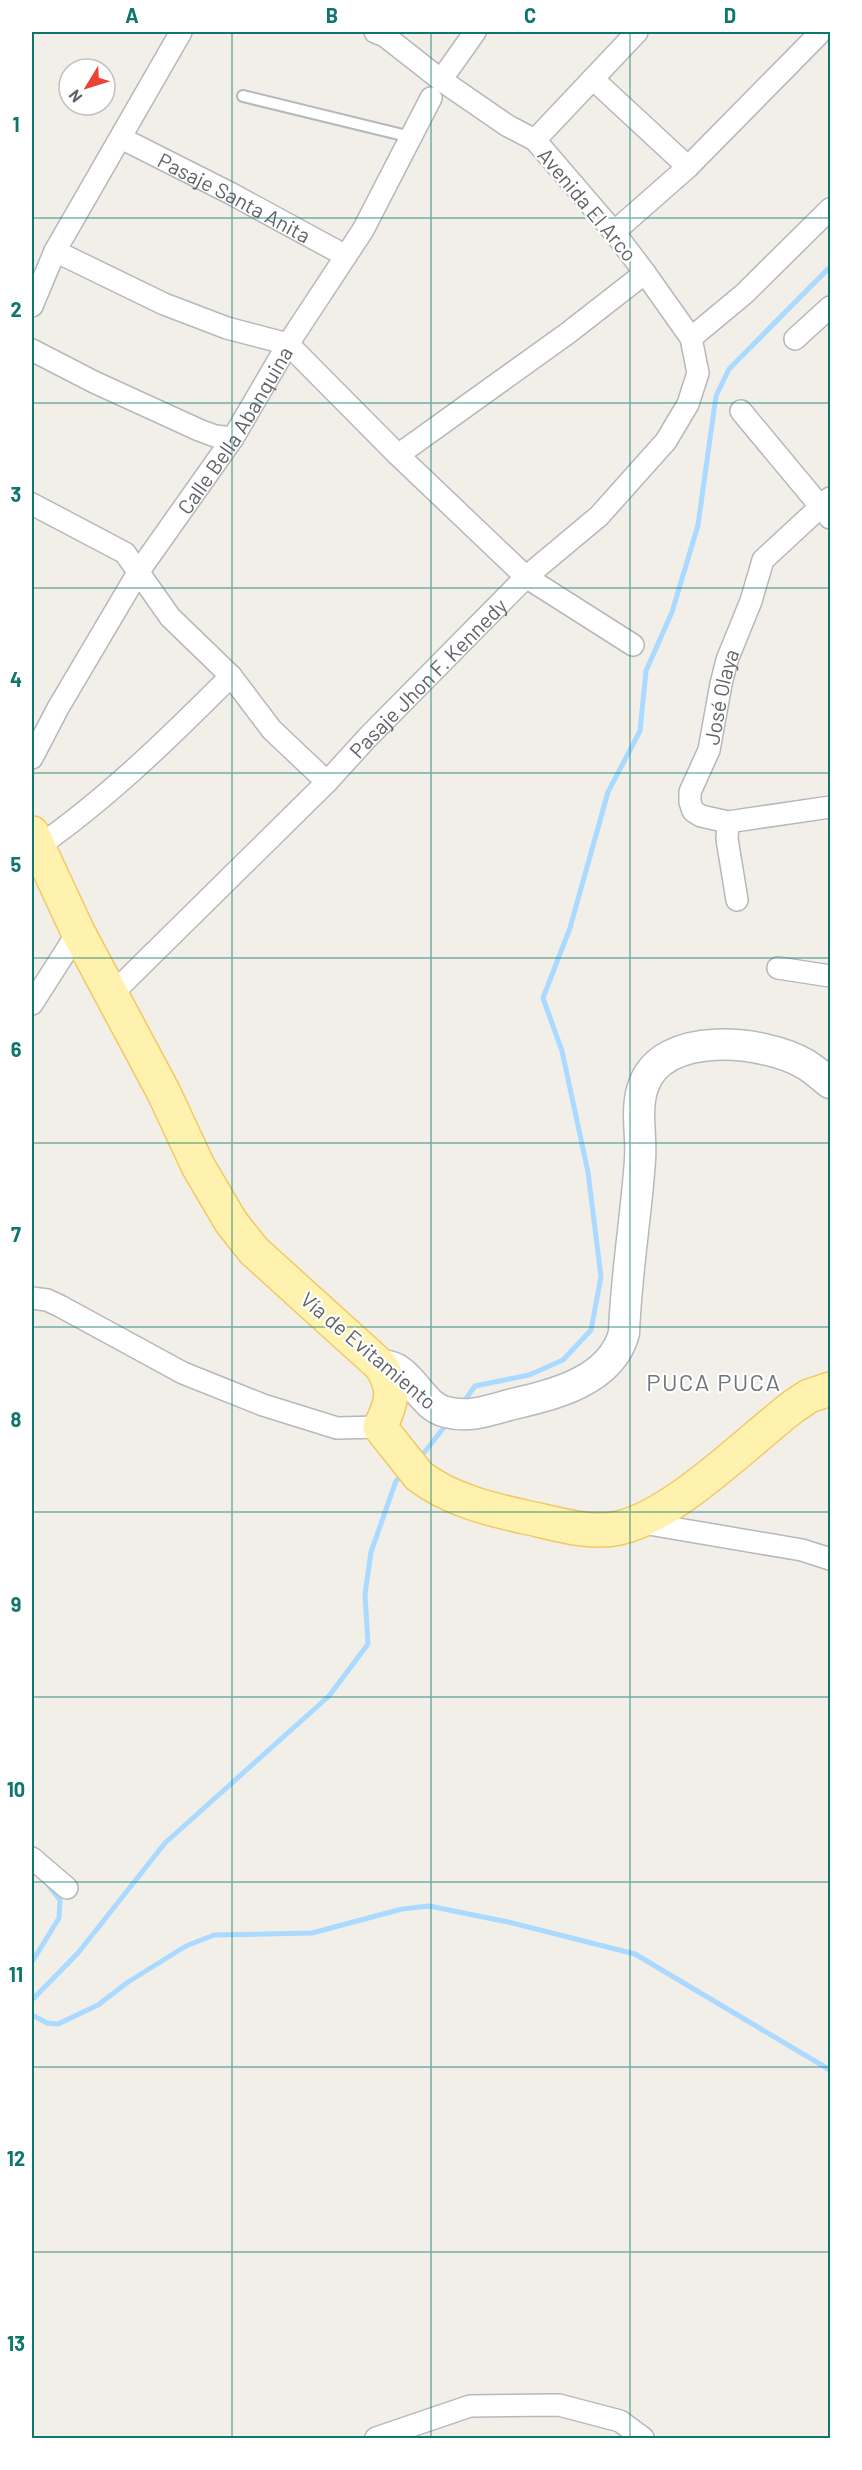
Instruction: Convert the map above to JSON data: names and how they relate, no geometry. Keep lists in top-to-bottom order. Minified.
{"streets":{"main road":["Vía de Evitamiento"],"street":["Pasaje Santa Anita","Avenida El Arco","Calle Bella Abanquina","Pasaje Jhon F. Kennedy","José Olaya"]},"crossings":[["Pasaje Santa Anita","Calle Bella Abanquina"],["Avenida El Arco","Calle Bella Abanquina"],["Avenida El Arco","Pasaje Jhon F. Kennedy"],["Pasaje Jhon F. Kennedy","Vía de Evitamiento"]],"districts":["PUCA PUCA"],"north":"bottom left","grid":{"columns":["A","B","C","D"],"rows":["1","2","3","4","5","6","7","8","9","10","11","12","13"]}}
